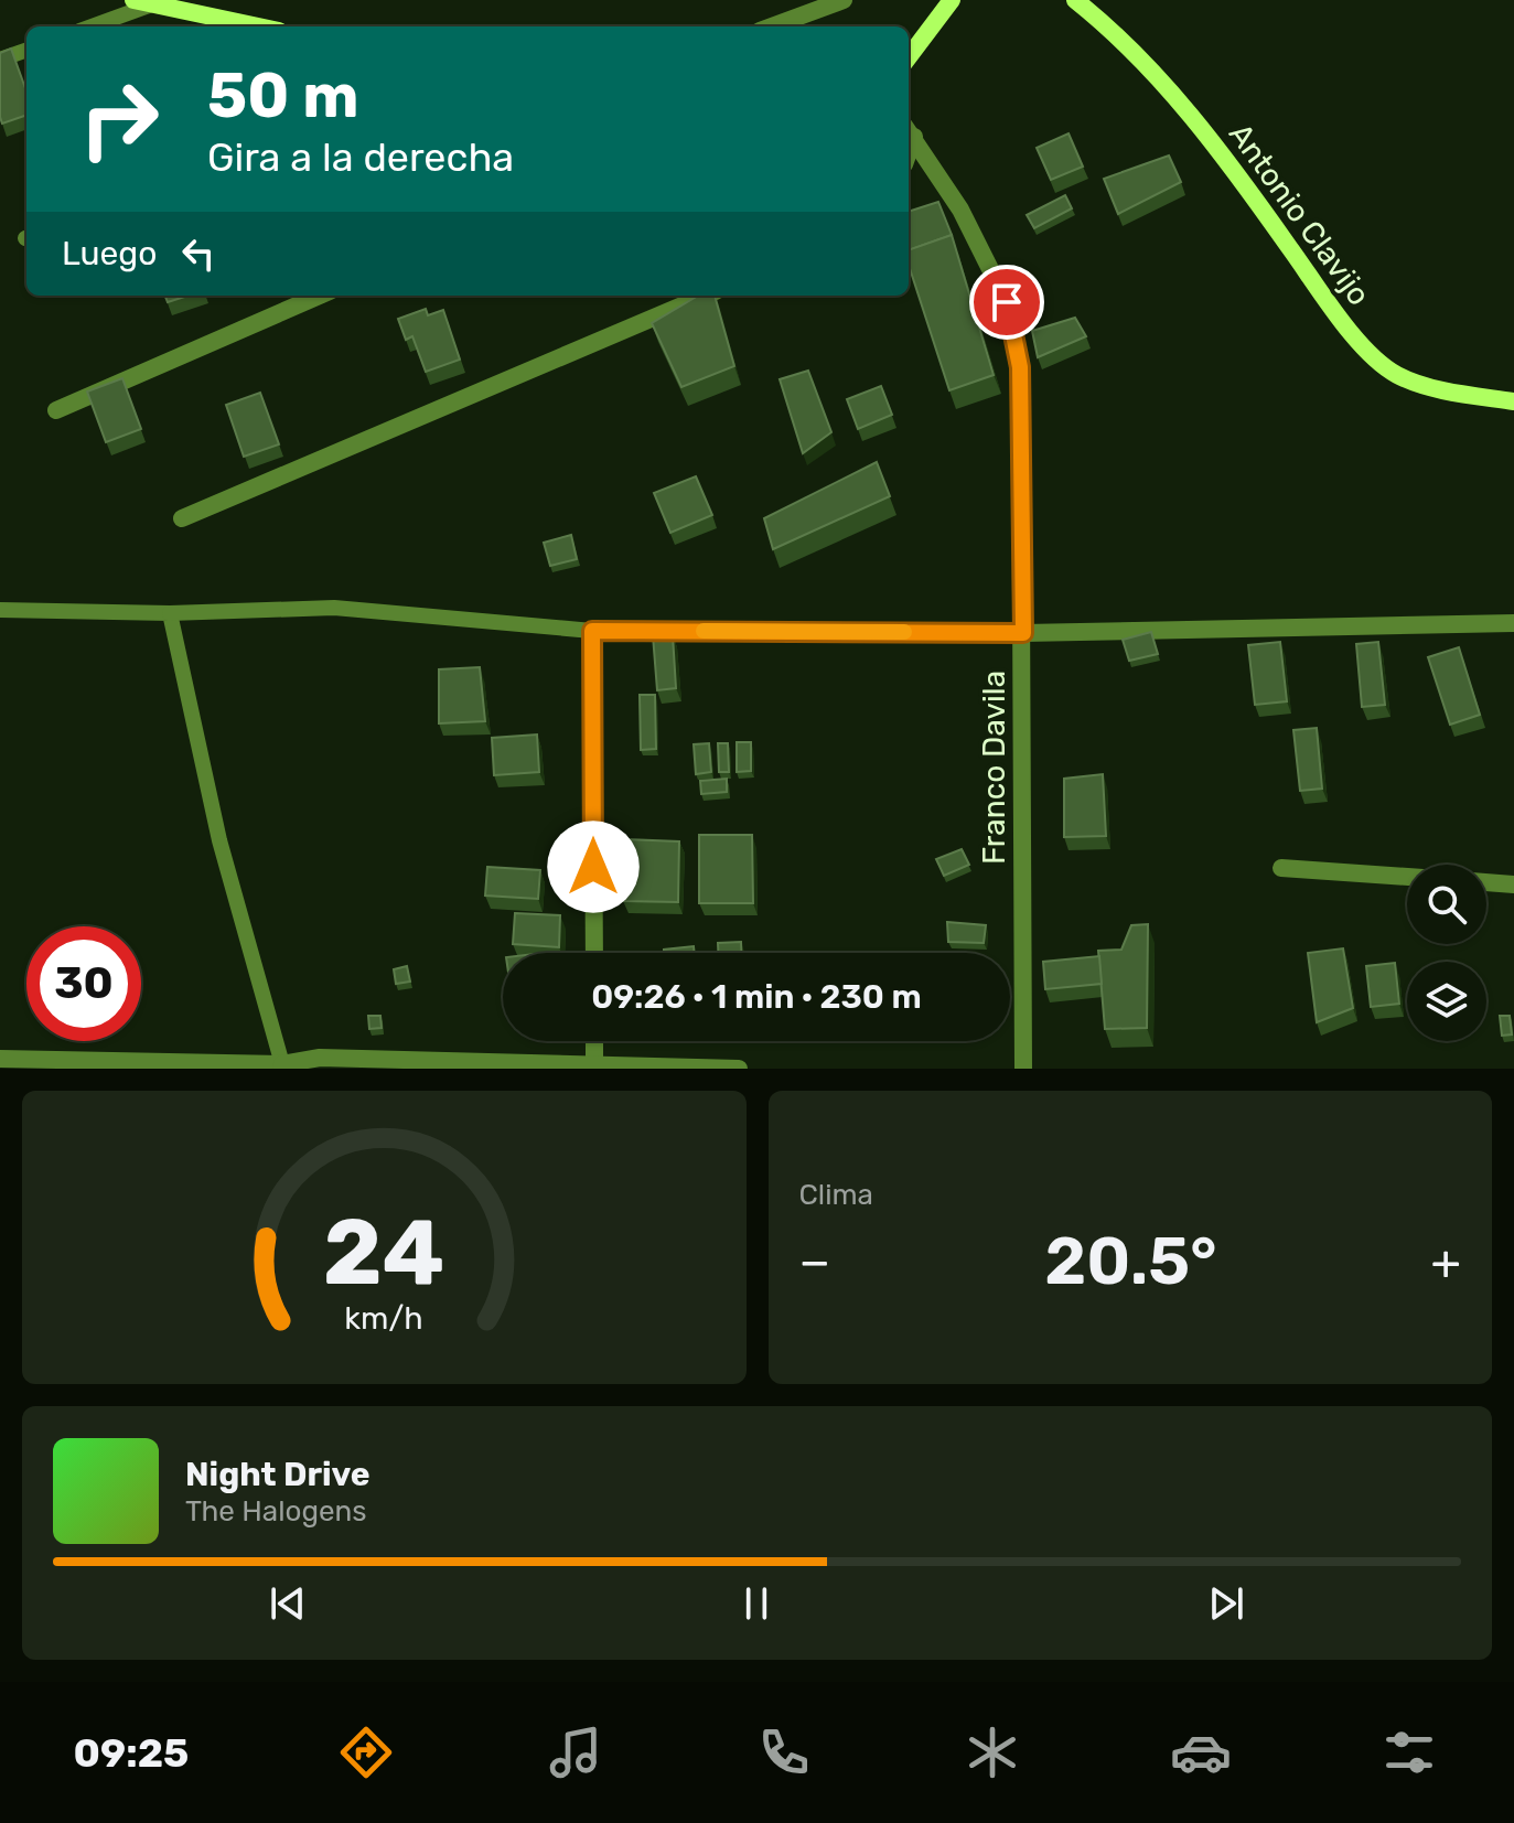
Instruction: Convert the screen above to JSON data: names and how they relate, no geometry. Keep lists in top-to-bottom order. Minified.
{"streets":{"main road":["Antonio Clavijo"],"street":["Franco Davila"]},"page":{"turn":["50 m","Gira a la derecha"],"then":"Luego","limit":"30","trip":"09:26 · 1 min · 230 m","tile":"Clima","heat":["−","20.5°","+"],"song":["Night Drive","The Halogens"],"tabs":"09:25","gauge":["24","km/h"]}}
